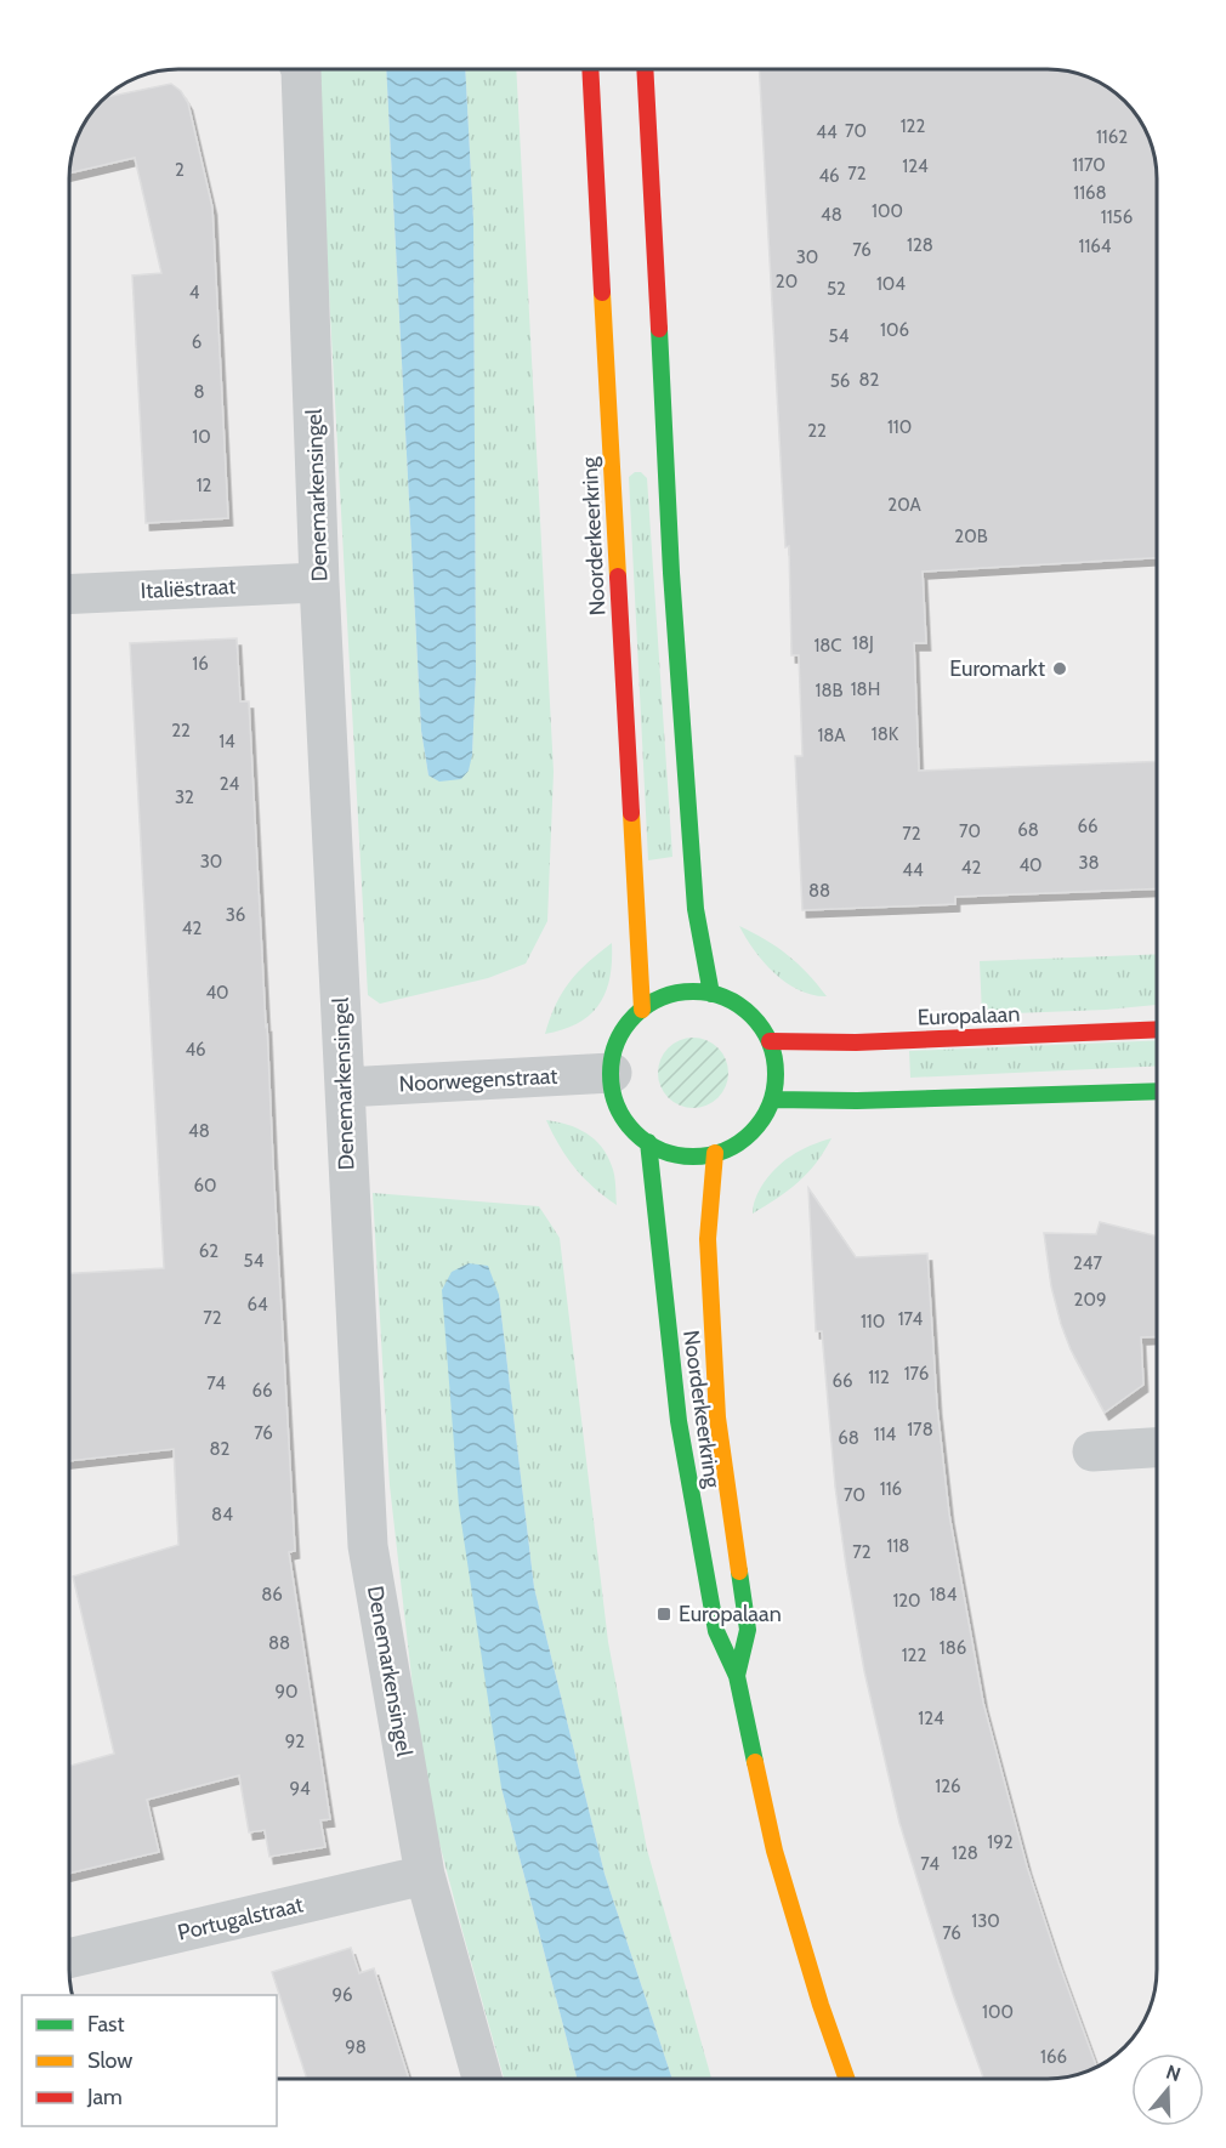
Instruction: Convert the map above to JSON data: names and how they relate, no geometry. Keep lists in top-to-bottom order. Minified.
{"streets":{"street":["Denemarkensingel","Noorderkeerkring","Italiëstraat","Europalaan","Noorwegenstraat","Portugalstraat"]},"crossings":[["Denemarkensingel","Italiëstraat"],["Denemarkensingel","Noorwegenstraat"],["Denemarkensingel","Portugalstraat"],["Noorderkeerkring","Europalaan"],["Noorderkeerkring","Noorwegenstraat"],["Europalaan","Noorwegenstraat"]],"places":{"other":["Euromarkt"],"transit":["Europalaan"]},"house_numbers":["122","70","44","1162","1170","124","2","72","46","1168","100","48","1156","128","1164","76","30","20","104","52","4","106","54","6","82","56","8","110","22","10","12","20A","20B","18J","18C","16","18H","18B","22","18K","18A","14","24","32","66","68","70","72","30","38","40","42","44","88","36","42","40","46","48","60","62","54","247","209","64","72","174","110","176","112","66","74","66","178","76","114","68","82","116","70","84","118","72","86","184","120","88","186","122","90","124","92","126","94","192","128","74","130","76","96","100","98","166"],"legend":["Fast","Slow","Jam"],"north":"top"}
